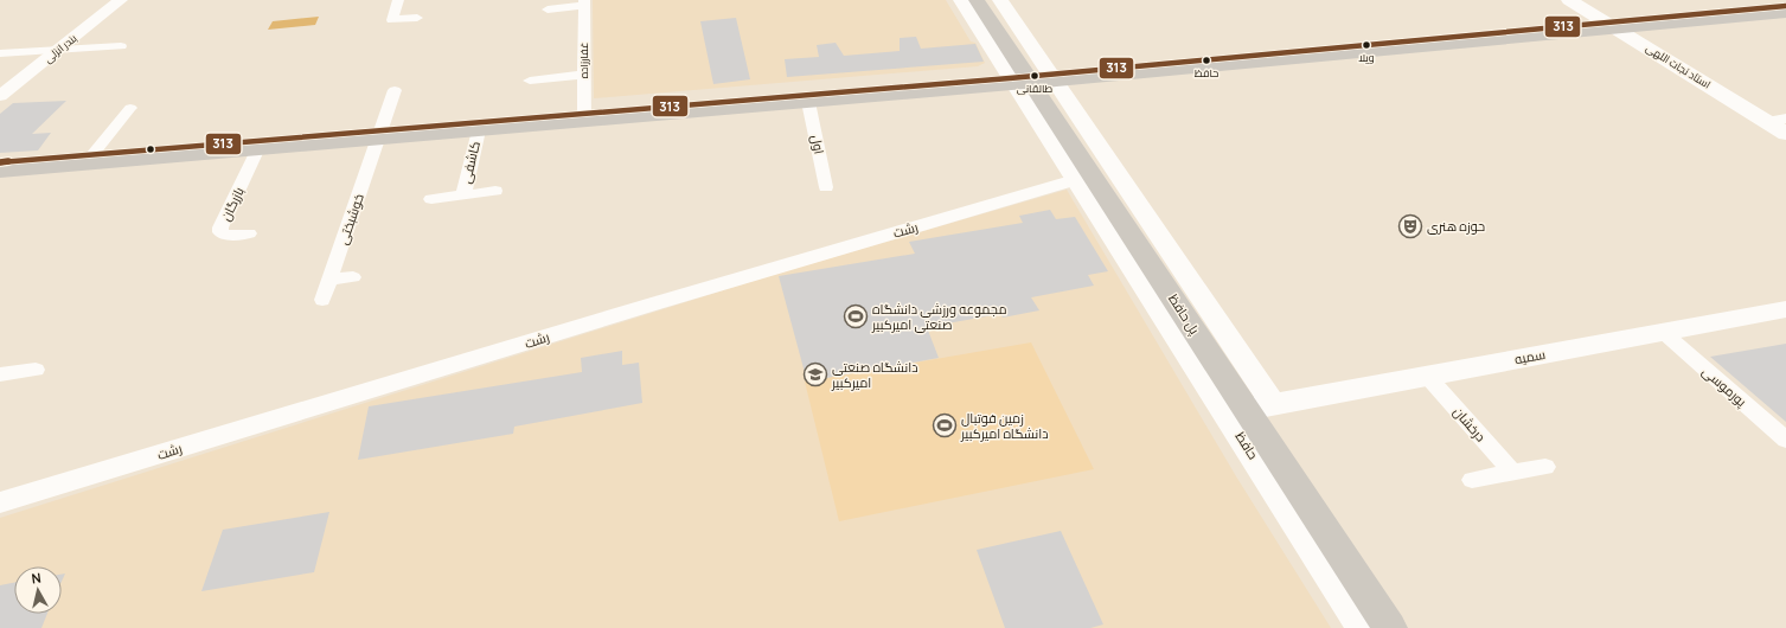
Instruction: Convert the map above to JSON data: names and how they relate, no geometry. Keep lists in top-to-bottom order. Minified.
{"streets":{"main road":["استاد نجات اللهی","پل حافظ","سمیه","حافظ"],"street":["بندر انزلی","غفارزاده","اول","کاشفی","بازرگان","خوشبختی","رشت","پورموسی","درخشان"]},"crossings":[["رشت","حافظ"],["پل حافظ","حافظ"],["سمیه","پورموسی"],["سمیه","درخشان"],["سمیه","حافظ"]],"places":{"other":["ویلا","حافظ","طالقانی"],"theatre":["حوزه هنری"],"sports":["مجموعه ورزشی دانشگاه صنعتی امیرکبیر","زمین فوتبال دانشگاه امیرکبیر"],"school or university":["دانشگاه صنعتی امیرکبیر"]},"lines":["transit line 313"],"north":"top"}
